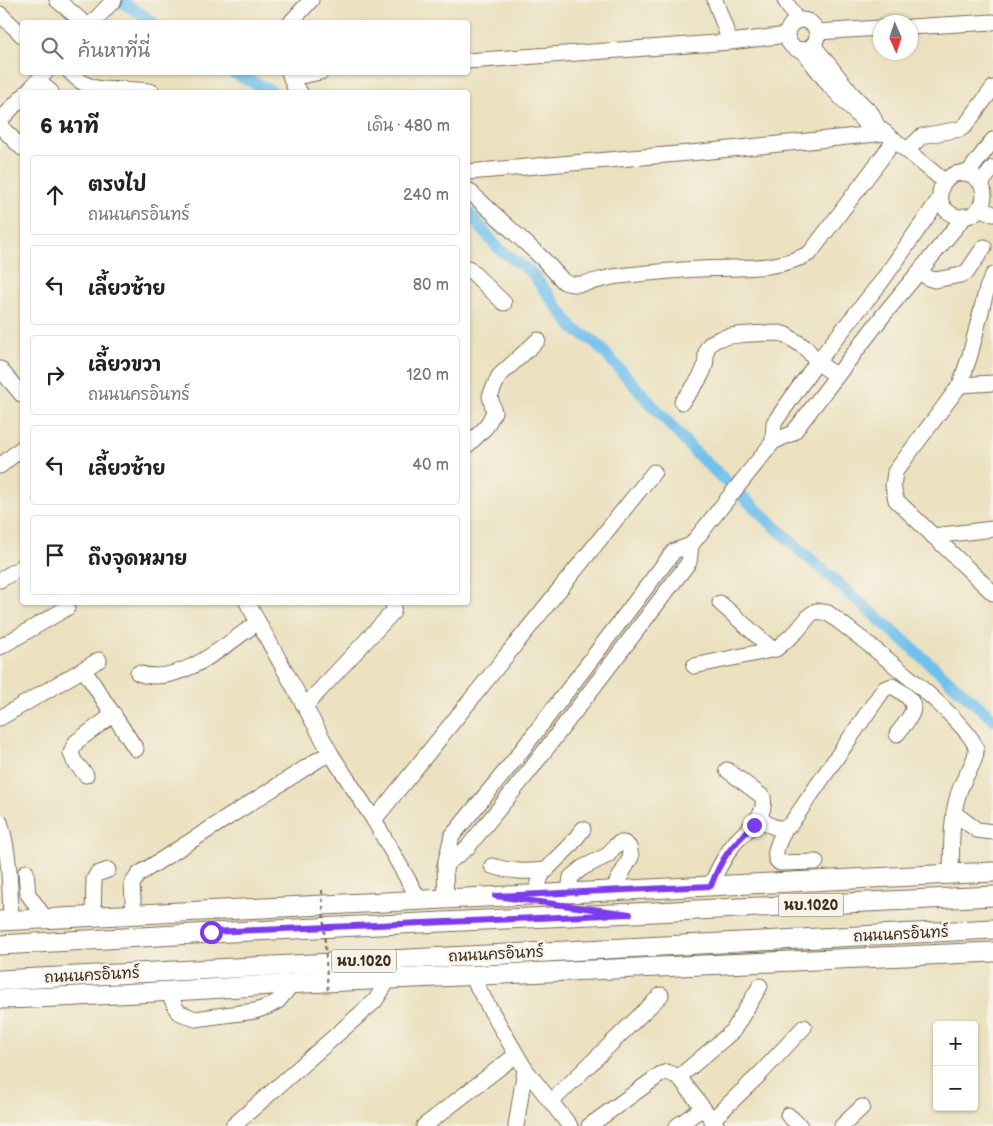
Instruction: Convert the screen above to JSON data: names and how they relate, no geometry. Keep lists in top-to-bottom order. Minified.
{"streets":{"main road":["นบ.1020","ถนนนครอินทร์"]},"north":"bottom","page":{"search":"ค้นหาที่นี่","heading":["6 นาที","เดิน · 480 m"],"list":[["ตรงไป","ถนนนครอินทร์","240 m"],["เลี้ยวซ้าย","80 m"],["เลี้ยวขวา","ถนนนครอินทร์","120 m"],["เลี้ยวซ้าย","40 m"],"ถึงจุดหมาย"],"map_buttons":["+","−"]}}
